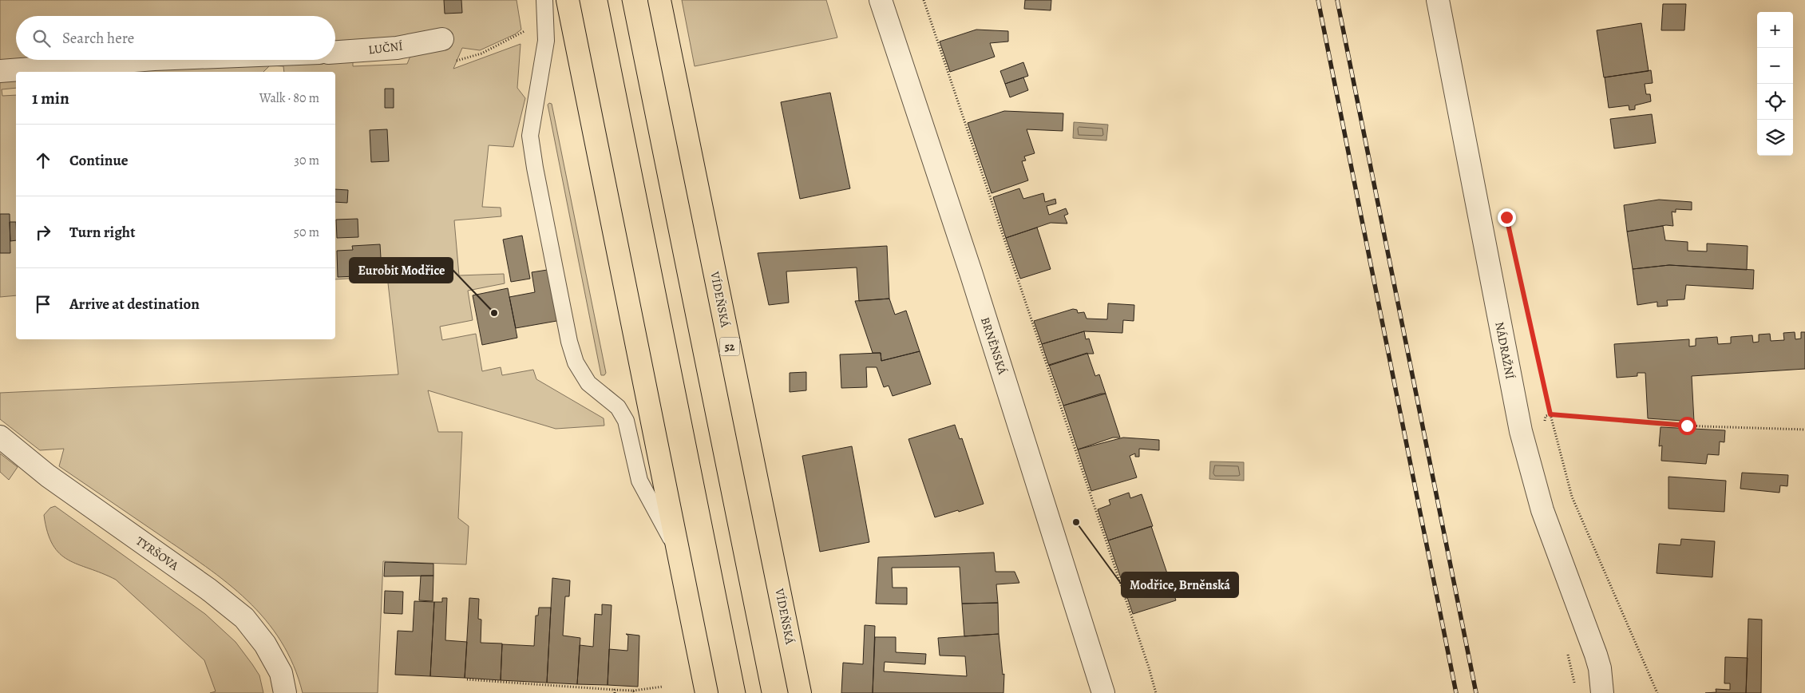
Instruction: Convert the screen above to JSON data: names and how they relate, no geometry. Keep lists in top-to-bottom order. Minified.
{"streets":{"highway":["VÍDEŇSKÁ","52"],"street":["LUČNÍ","BRNĚNSKÁ","NÁDRAŽNÍ","TYRŠOVA"]},"places":["Eurobit Modřice","Modřice, Brněnská"],"page":{"map_buttons":["+","−"],"search":"Search here","heading":["1 min","Walk · 80 m"],"list":[["Continue","30 m"],["Turn right","50 m"],"Arrive at destination"]}}
